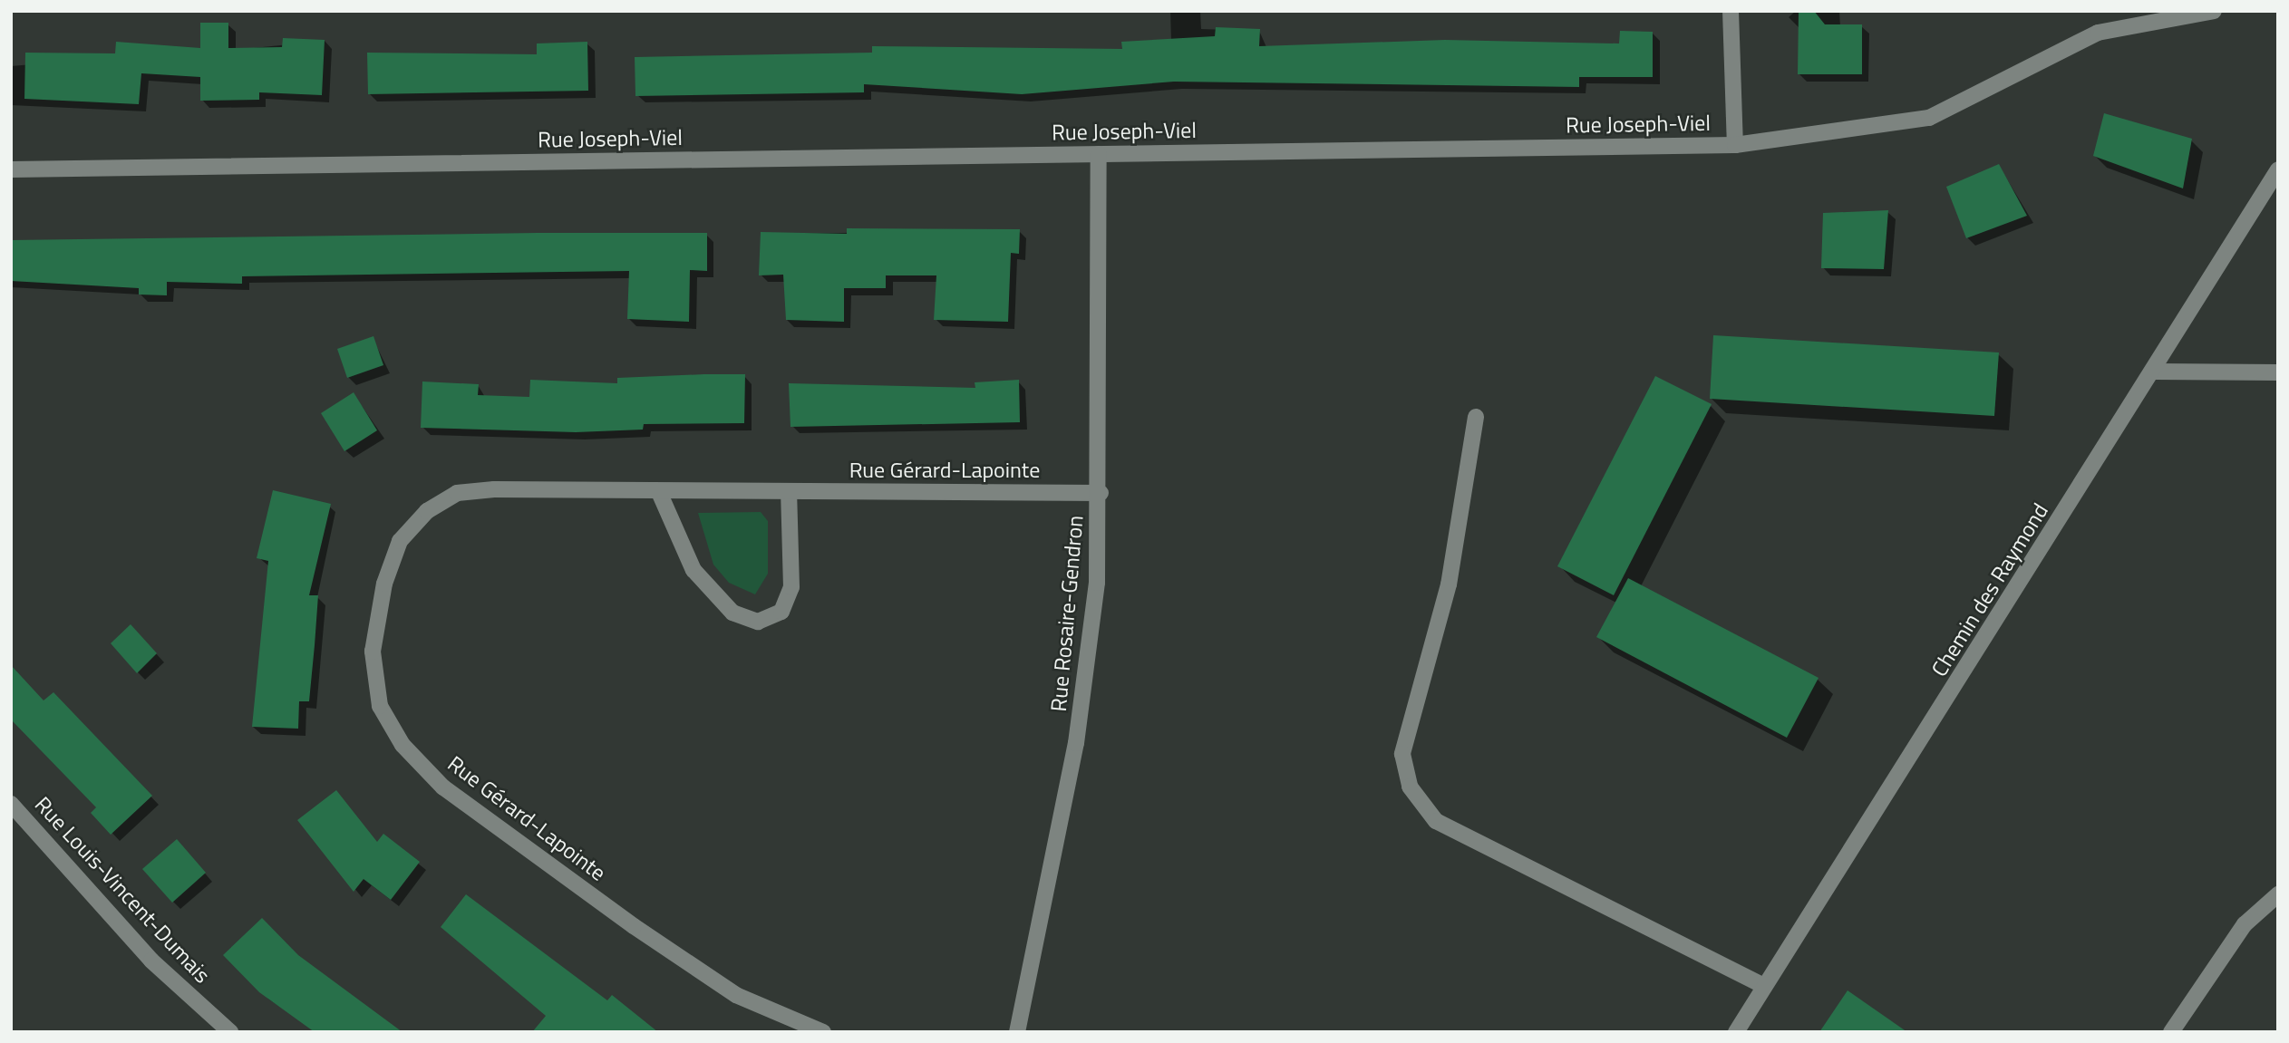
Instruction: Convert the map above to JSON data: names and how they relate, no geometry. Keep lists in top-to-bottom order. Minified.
{"streets":{"street":["Rue Joseph-Viel","Rue Gérard-Lapointe","Chemin des Raymond","Rue Rosaire-Gendron","Rue Louis-Vincent-Dumais"]},"crossings":[["Rue Joseph-Viel","Rue Rosaire-Gendron"],["Rue Gérard-Lapointe","Rue Rosaire-Gendron"]]}
